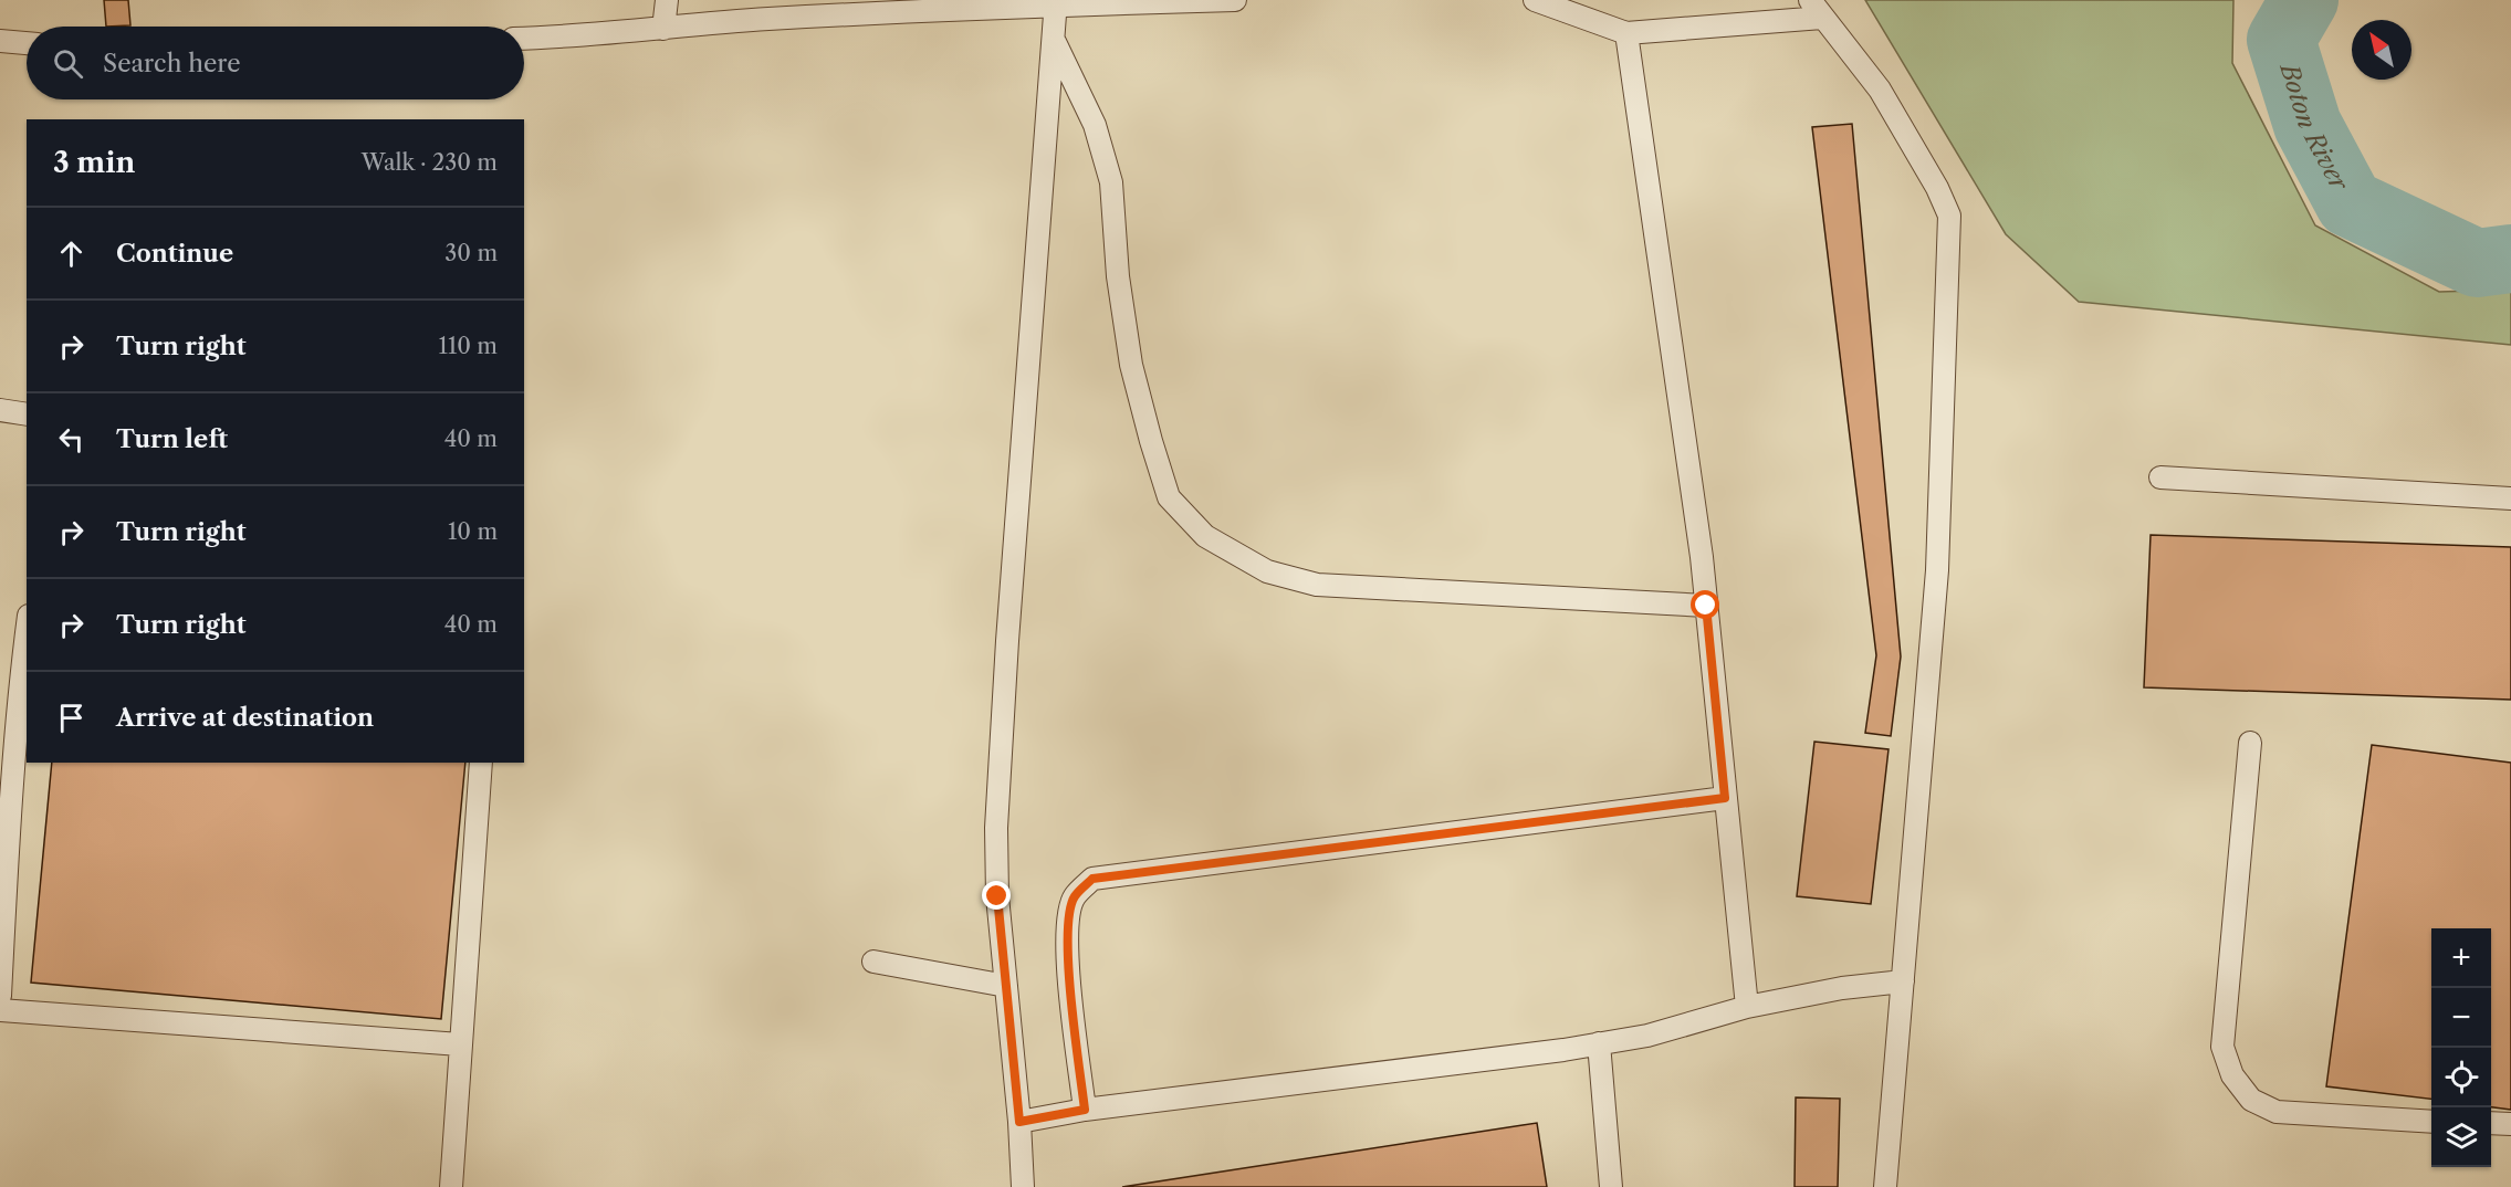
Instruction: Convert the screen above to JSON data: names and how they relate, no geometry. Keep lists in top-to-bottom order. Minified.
{"water":["Boton River"],"north":"top left","page":{"search":"Search here","heading":["3 min","Walk · 230 m"],"list":[["Continue","30 m"],["Turn right","110 m"],["Turn left","40 m"],["Turn right","10 m"],["Turn right","40 m"],"Arrive at destination"],"map_buttons":["+","−"]}}
